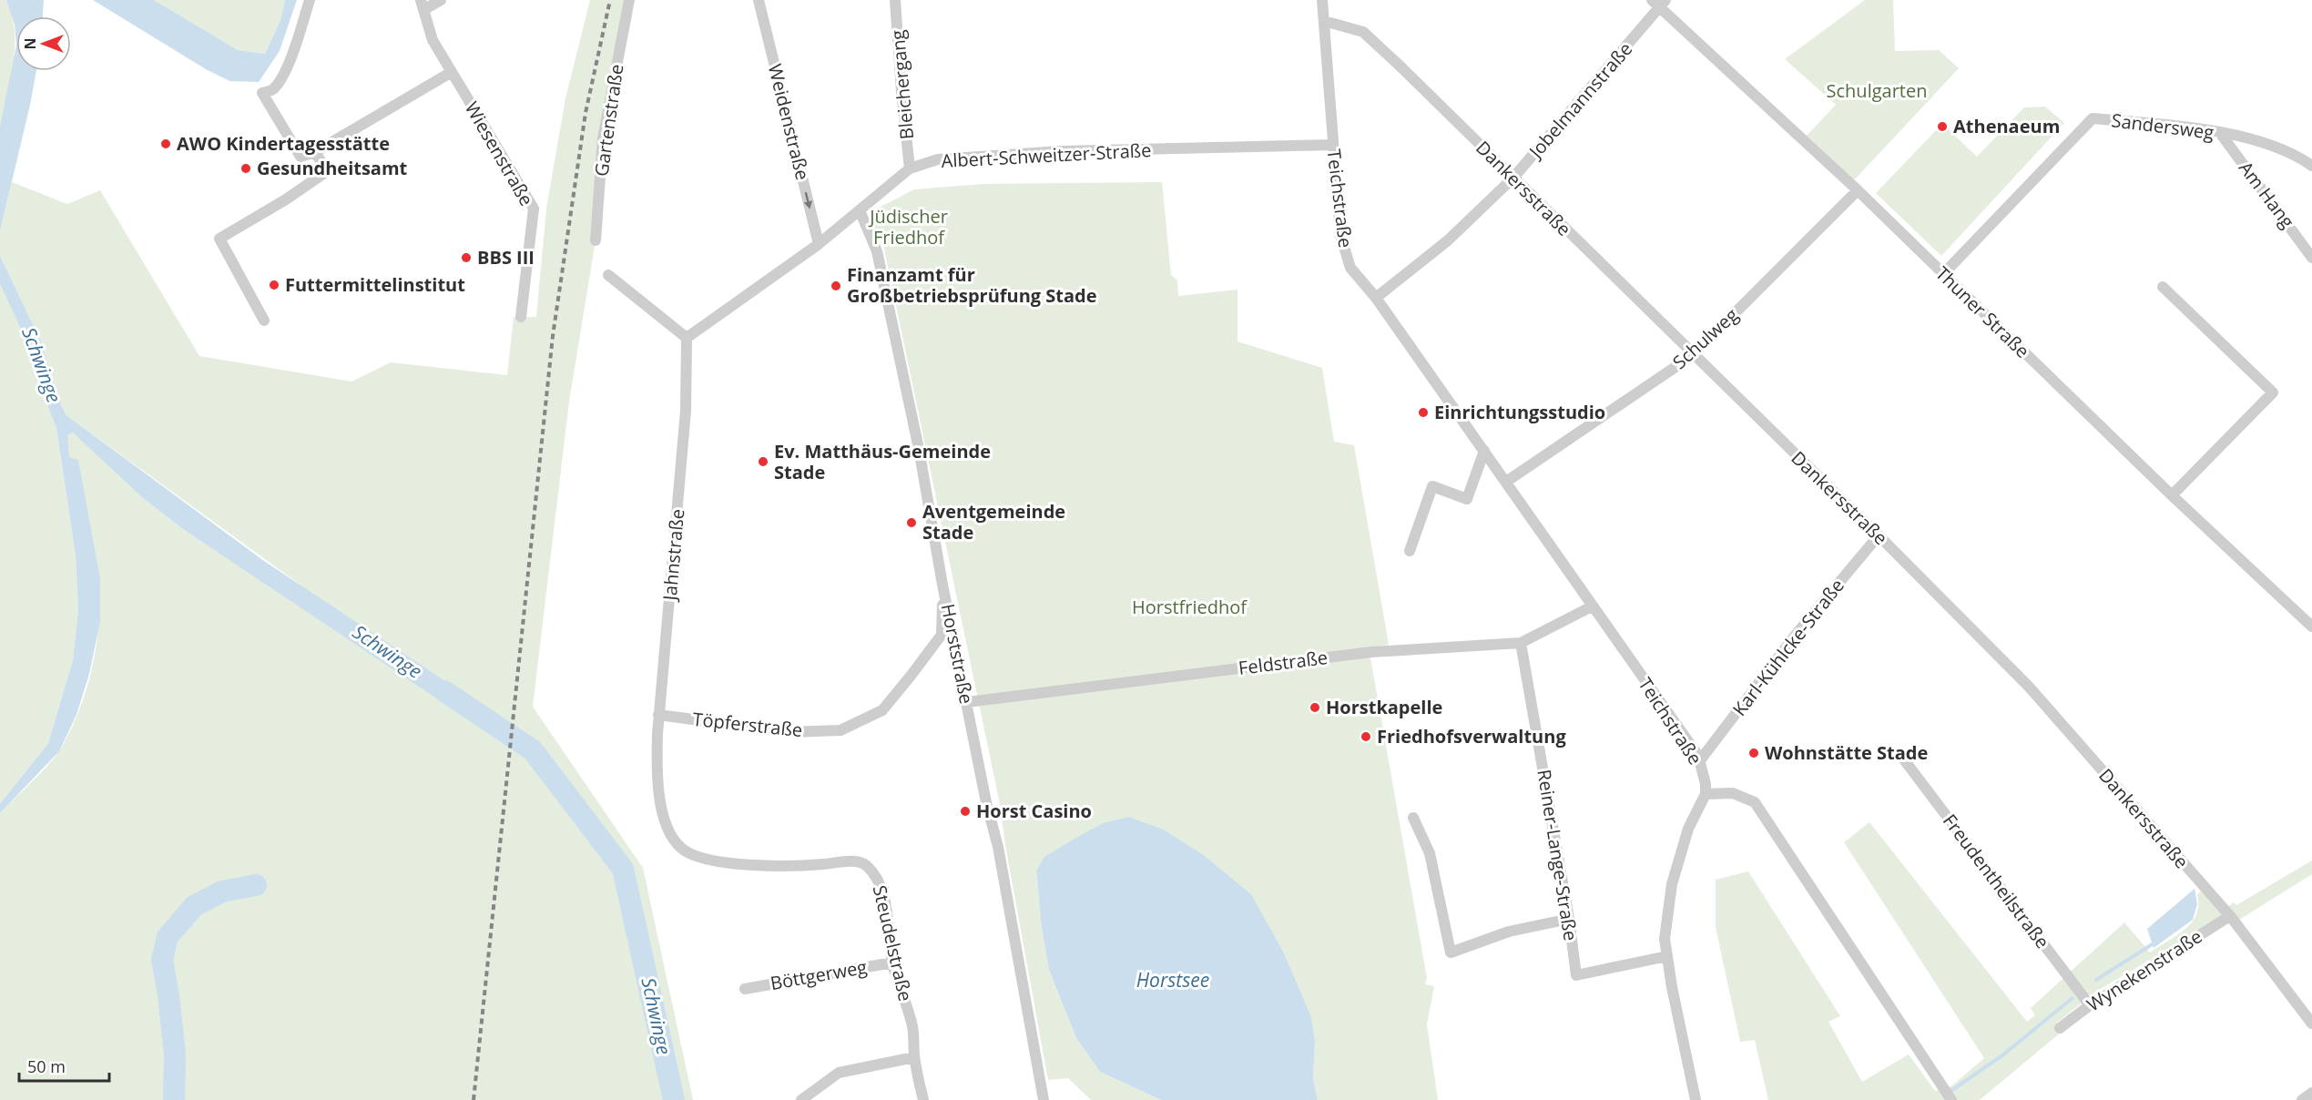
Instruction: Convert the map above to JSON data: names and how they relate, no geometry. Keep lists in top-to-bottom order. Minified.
{"streets":{"street":["Bleichergang","Jobelmannstraße","Gartenstraße","Weidenstraße","Sandersweg","Wiesenstraße","Albert-Schweitzer-Straße","Dankersstraße","Am Hang","Teichstraße","Thuner Straße","Schulweg","Jahnstraße","Karl-Kühlcke-Straße","Horststraße","Feldstraße","Töpferstraße","Reiner-Lange-Straße","Freudentheilstraße","Steudelstraße","Wynekenstraße","Böttgerweg"]},"crossings":[["Bleichergang","Albert-Schweitzer-Straße"],["Jobelmannstraße","Dankersstraße"],["Jobelmannstraße","Teichstraße"],["Jobelmannstraße","Thuner Straße"],["Weidenstraße","Albert-Schweitzer-Straße"],["Sandersweg","Am Hang"],["Sandersweg","Thuner Straße"],["Albert-Schweitzer-Straße","Teichstraße"],["Albert-Schweitzer-Straße","Jahnstraße"],["Albert-Schweitzer-Straße","Horststraße"],["Dankersstraße","Teichstraße"],["Dankersstraße","Schulweg"],["Dankersstraße","Karl-Kühlcke-Straße"],["Dankersstraße","Wynekenstraße"],["Teichstraße","Schulweg"],["Teichstraße","Karl-Kühlcke-Straße"],["Teichstraße","Feldstraße"],["Thuner Straße","Schulweg"],["Jahnstraße","Töpferstraße"],["Jahnstraße","Steudelstraße"],["Horststraße","Feldstraße"],["Horststraße","Töpferstraße"],["Feldstraße","Reiner-Lange-Straße"],["Freudentheilstraße","Wynekenstraße"],["Steudelstraße","Böttgerweg"]],"one_way":["Weidenstraße"],"water":["Schwinge","Horstsee"],"parks":["Schulgarten","Jüdischer Friedhof","Horstfriedhof"],"places":["Athenaeum","AWO Kindertagesstätte","Gesundheitsamt","BBS III","Futtermittelinstitut","Finanzamt für Großbetriebsprüfung Stade","Einrichtungsstudio","Ev. Matthäus-Gemeinde Stade","Aventgemeinde Stade","Horstkapelle","Friedhofsverwaltung","Wohnstätte Stade","Horst Casino"],"scale_bar":"50 m","north":"left"}
